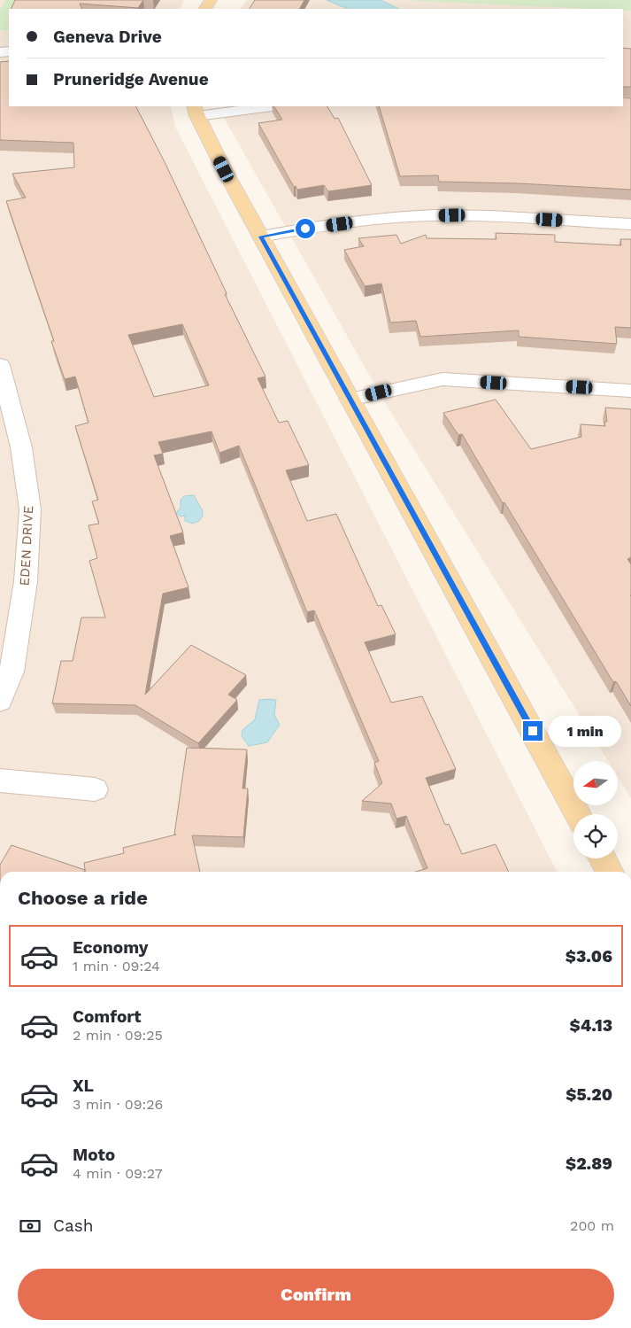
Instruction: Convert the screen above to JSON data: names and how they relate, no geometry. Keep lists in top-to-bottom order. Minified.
{"streets":{"street":["EDEN DRIVE"]},"north":"left","page":{"banner":["Geneva Drive","Pruneridge Avenue"],"bubble":"1 min","heading":"Choose a ride","list":[{"name":"Economy","note":"1 min · 09:24","value":"$3.06"},{"name":"Comfort","note":"2 min · 09:25","value":"$4.13"},{"name":"XL","note":"3 min · 09:26","value":"$5.20"},{"name":"Moto","note":"4 min · 09:27","value":"$2.89"}],"pay":["Cash","200 m"],"buttons":"Confirm"}}
